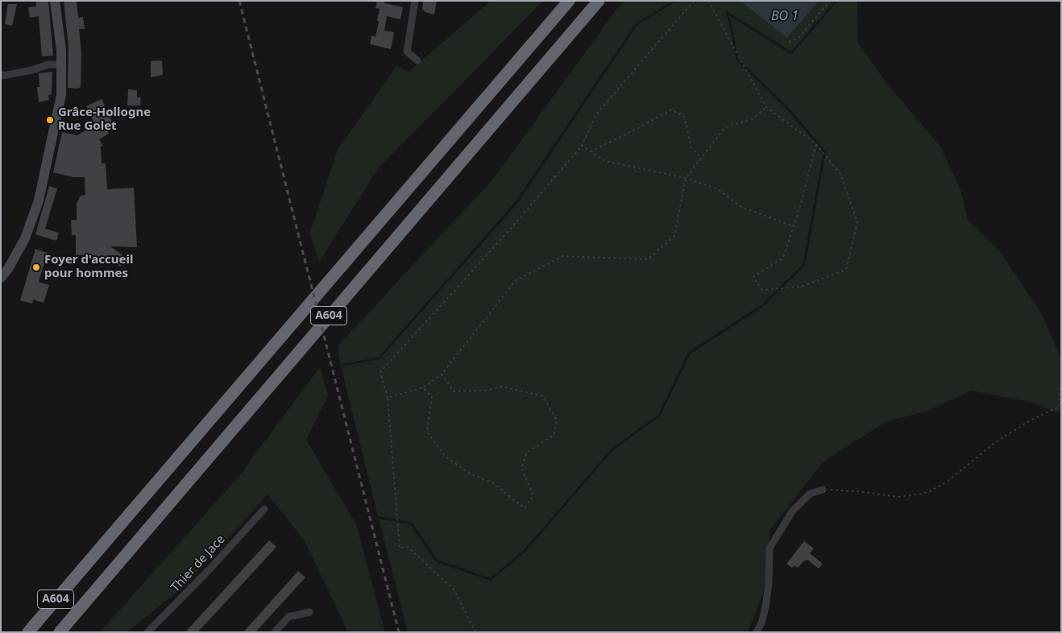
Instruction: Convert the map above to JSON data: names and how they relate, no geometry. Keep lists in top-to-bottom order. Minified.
{"streets":{"highway":["A604"],"street":["Thier de Jace"]},"water":["BO 1"],"places":["Grâce-Hollogne Rue Golet","Foyer d'accueil pour hommes"]}
